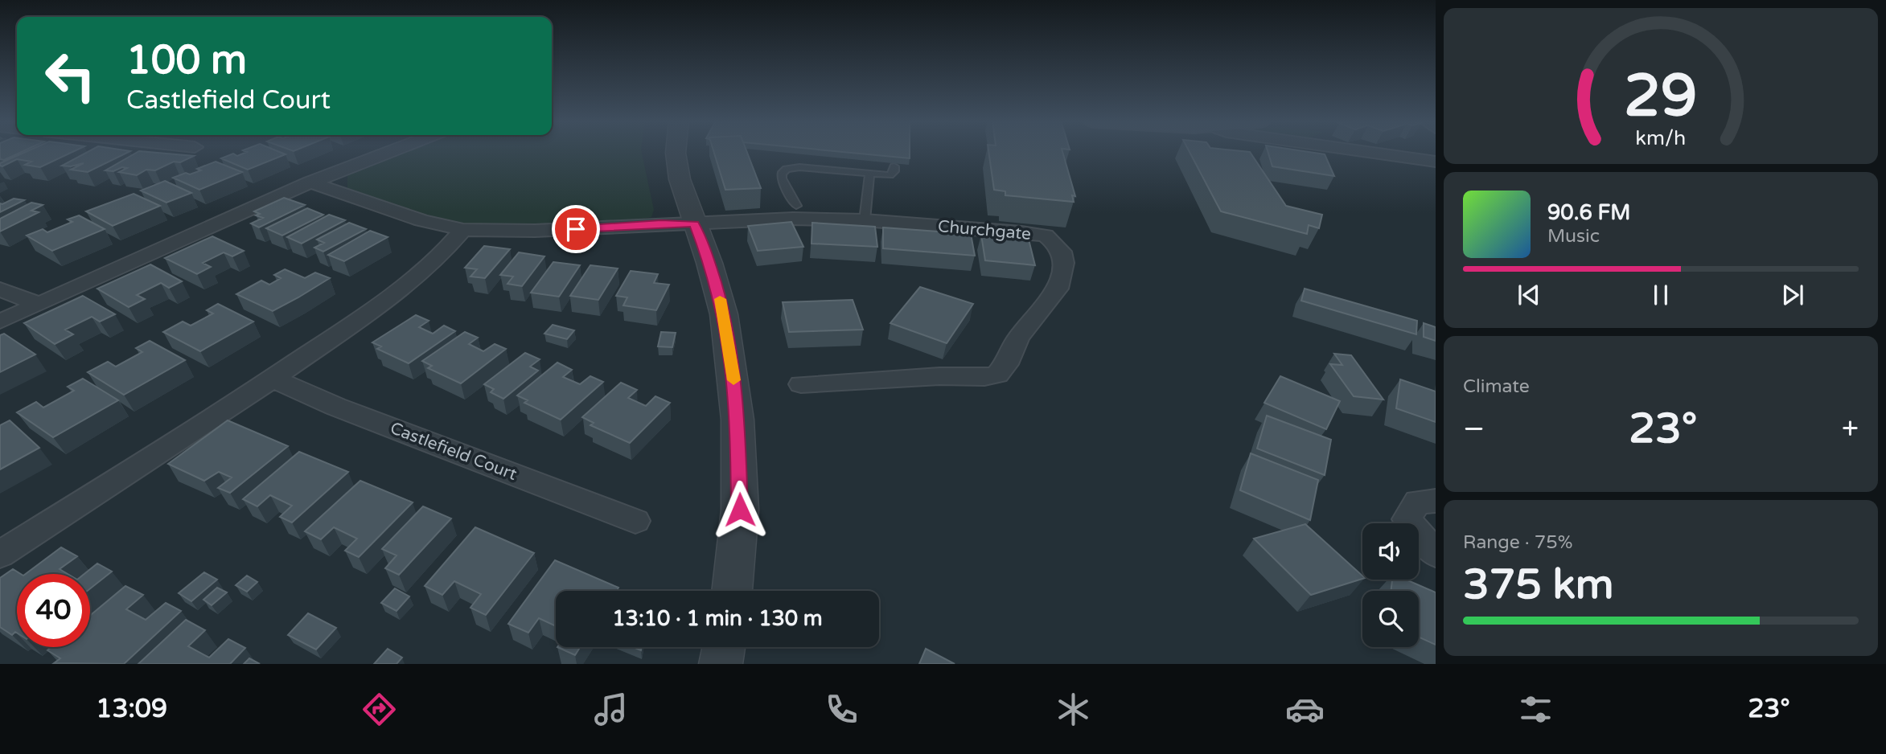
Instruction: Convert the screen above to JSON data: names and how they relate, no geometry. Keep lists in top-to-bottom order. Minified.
{"streets":{"street":["Churchgate","Castlefield Court"]},"page":{"turn":["100 m","Castlefield Court"],"song":["90.6 FM","Music"],"tile":["Climate",["Range · 75%","375 km"]],"heat":["−","23°","+"],"limit":"40","trip":"13:10 · 1 min · 130 m","tabs":["13:09","23°"],"gauge":["29","km/h"]}}
